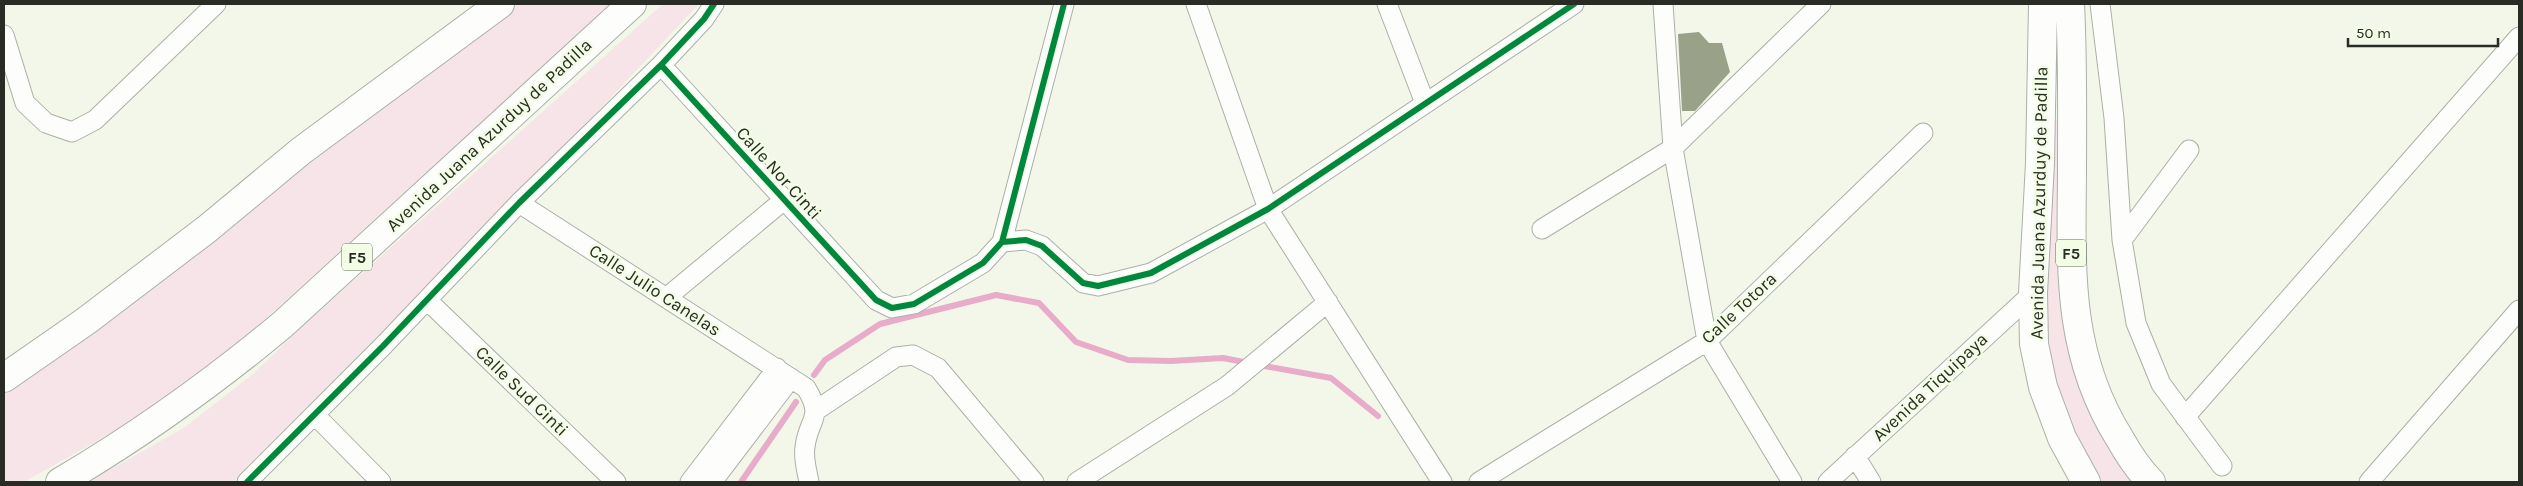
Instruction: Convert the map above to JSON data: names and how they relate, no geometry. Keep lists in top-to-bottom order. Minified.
{"streets":{"highway":["Avenida Juana Azurduy de Padilla","F5"],"street":["Calle Nor Cinti","Calle Julio Canelas","Calle Totora","Avenida Tiquipaya","Calle Sud Cinti"]},"crossings":[["Avenida Juana Azurduy de Padilla","Avenida Tiquipaya"]],"scale_bar":"50 m"}
